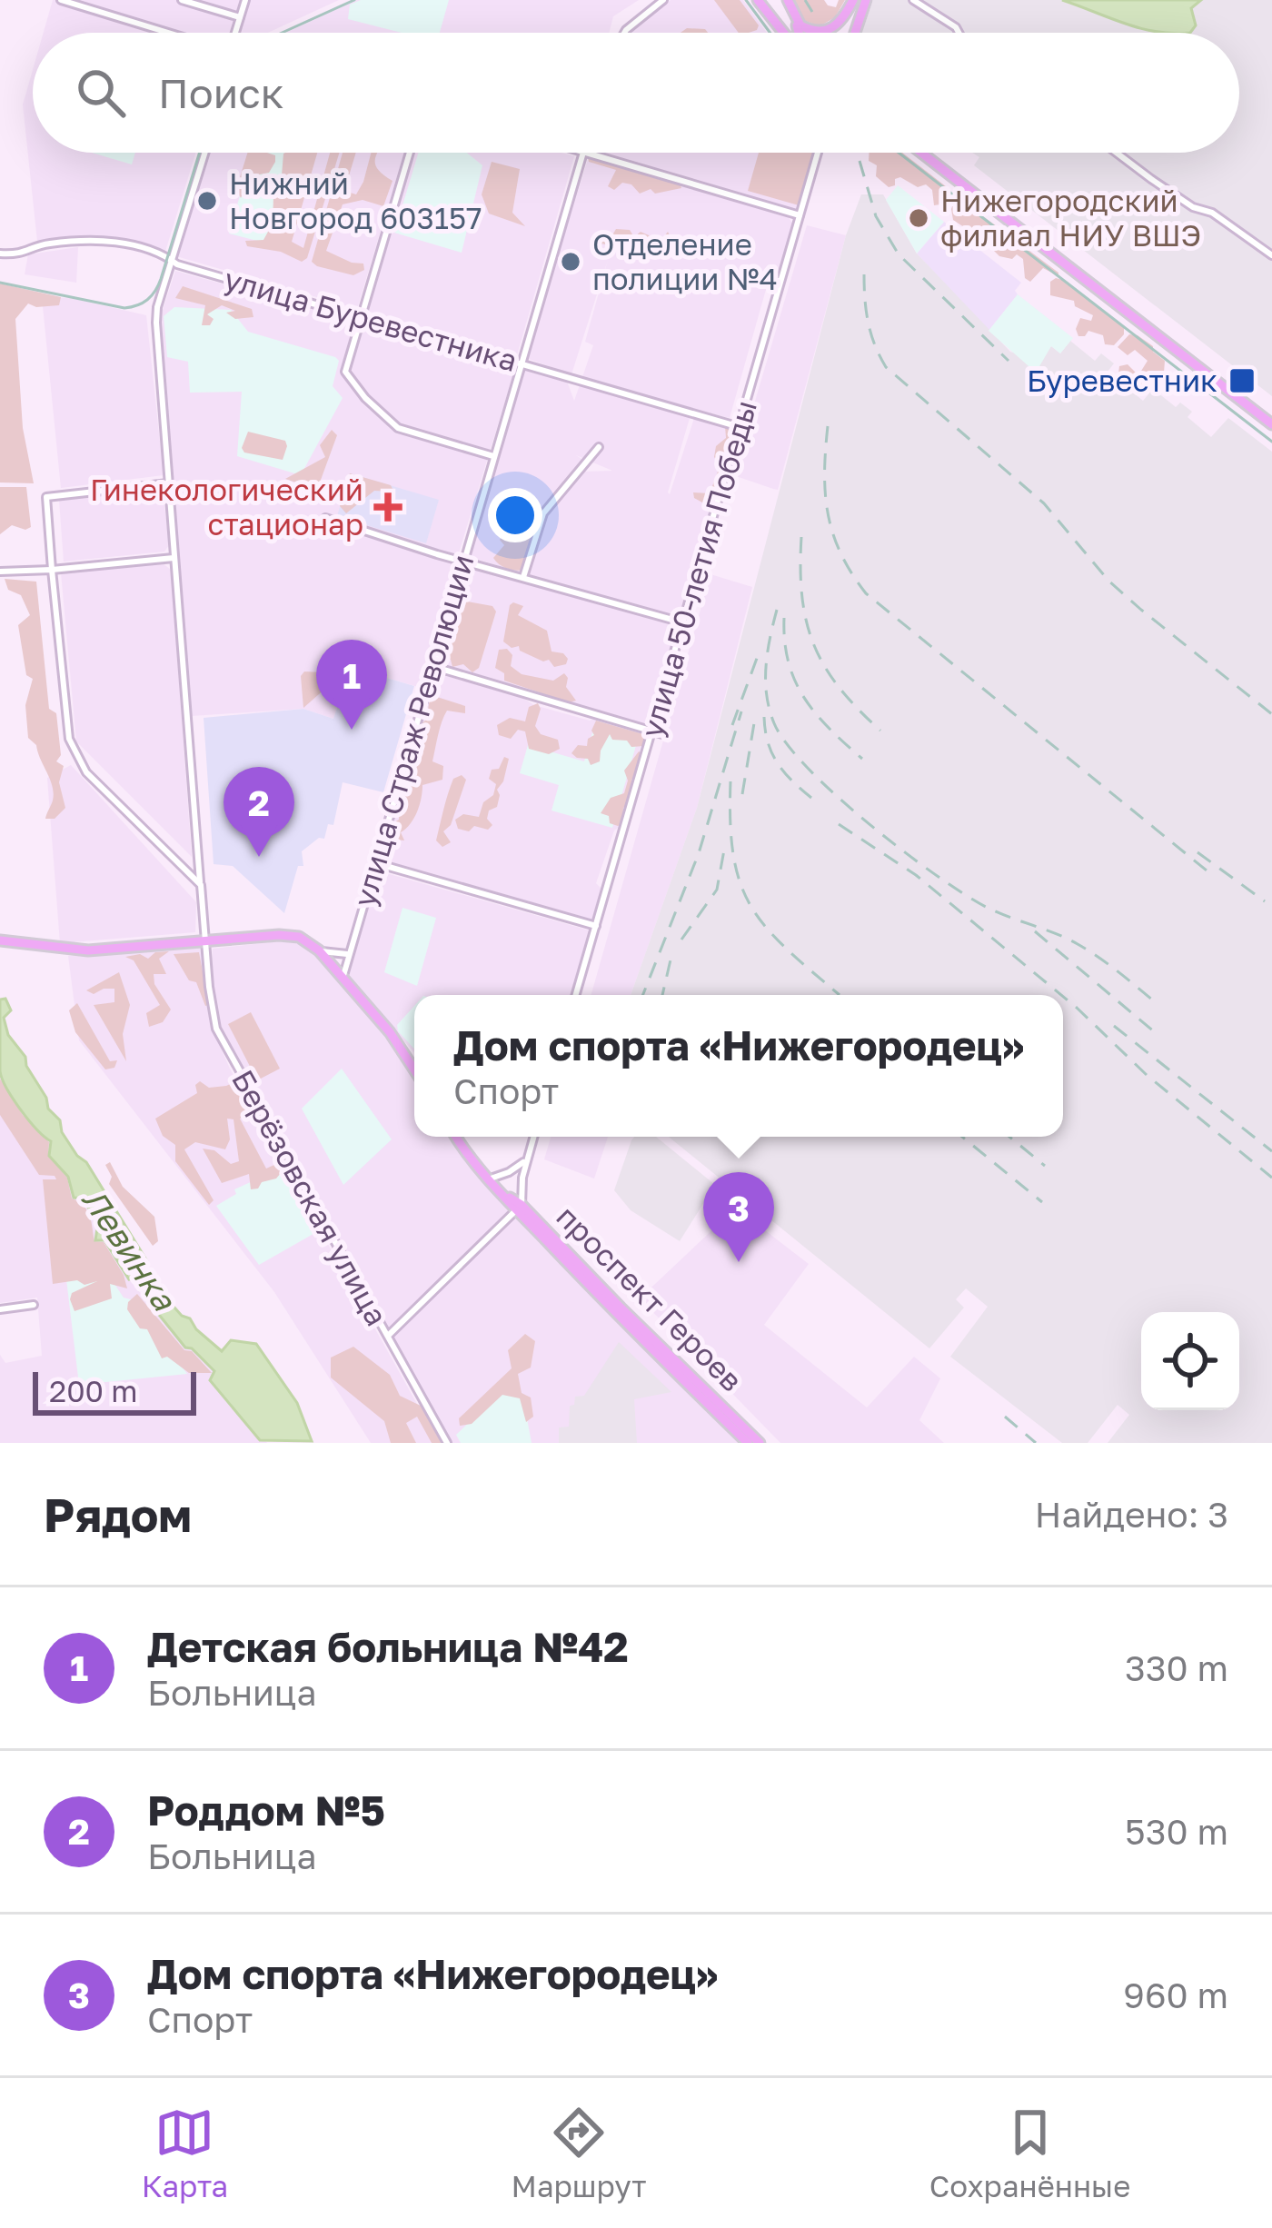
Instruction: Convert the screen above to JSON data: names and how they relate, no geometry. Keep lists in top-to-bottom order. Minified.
{"streets":{"main road":["проспект Героев"],"street":["улица Буревестника","улица 50-летия Победы","улица Страж Революции","Берёзовская улица"]},"crossings":[["улица Буревестника","улица 50-летия Победы"],["улица Буревестника","улица Страж Революции"]],"water":["Левинка"],"places":{"other":["Нижний Новгород 603157","Нижегородский филиал НИУ ВШЭ","Отделение полиции №4"],"transit":["Буревестник"],"health":["Гинекологический стационар"]},"scale_bar":"200 m","page":{"search":"Поиск","pins":["1","2","3"],"popup":["Дом спорта «Нижегородец»","Спорт"],"scale":"200 m","heading":["Рядом","Найдено: 3"],"list":[{"mark":"1","name":"Детская больница №42","note":"Больница","value":"330 m"},{"mark":"2","name":"Роддом №5","note":"Больница","value":"530 m"},{"mark":"3","name":"Дом спорта «Нижегородец»","note":"Спорт","value":"960 m"}],"nav":["Карта","Маршрут","Сохранённые"]}}
